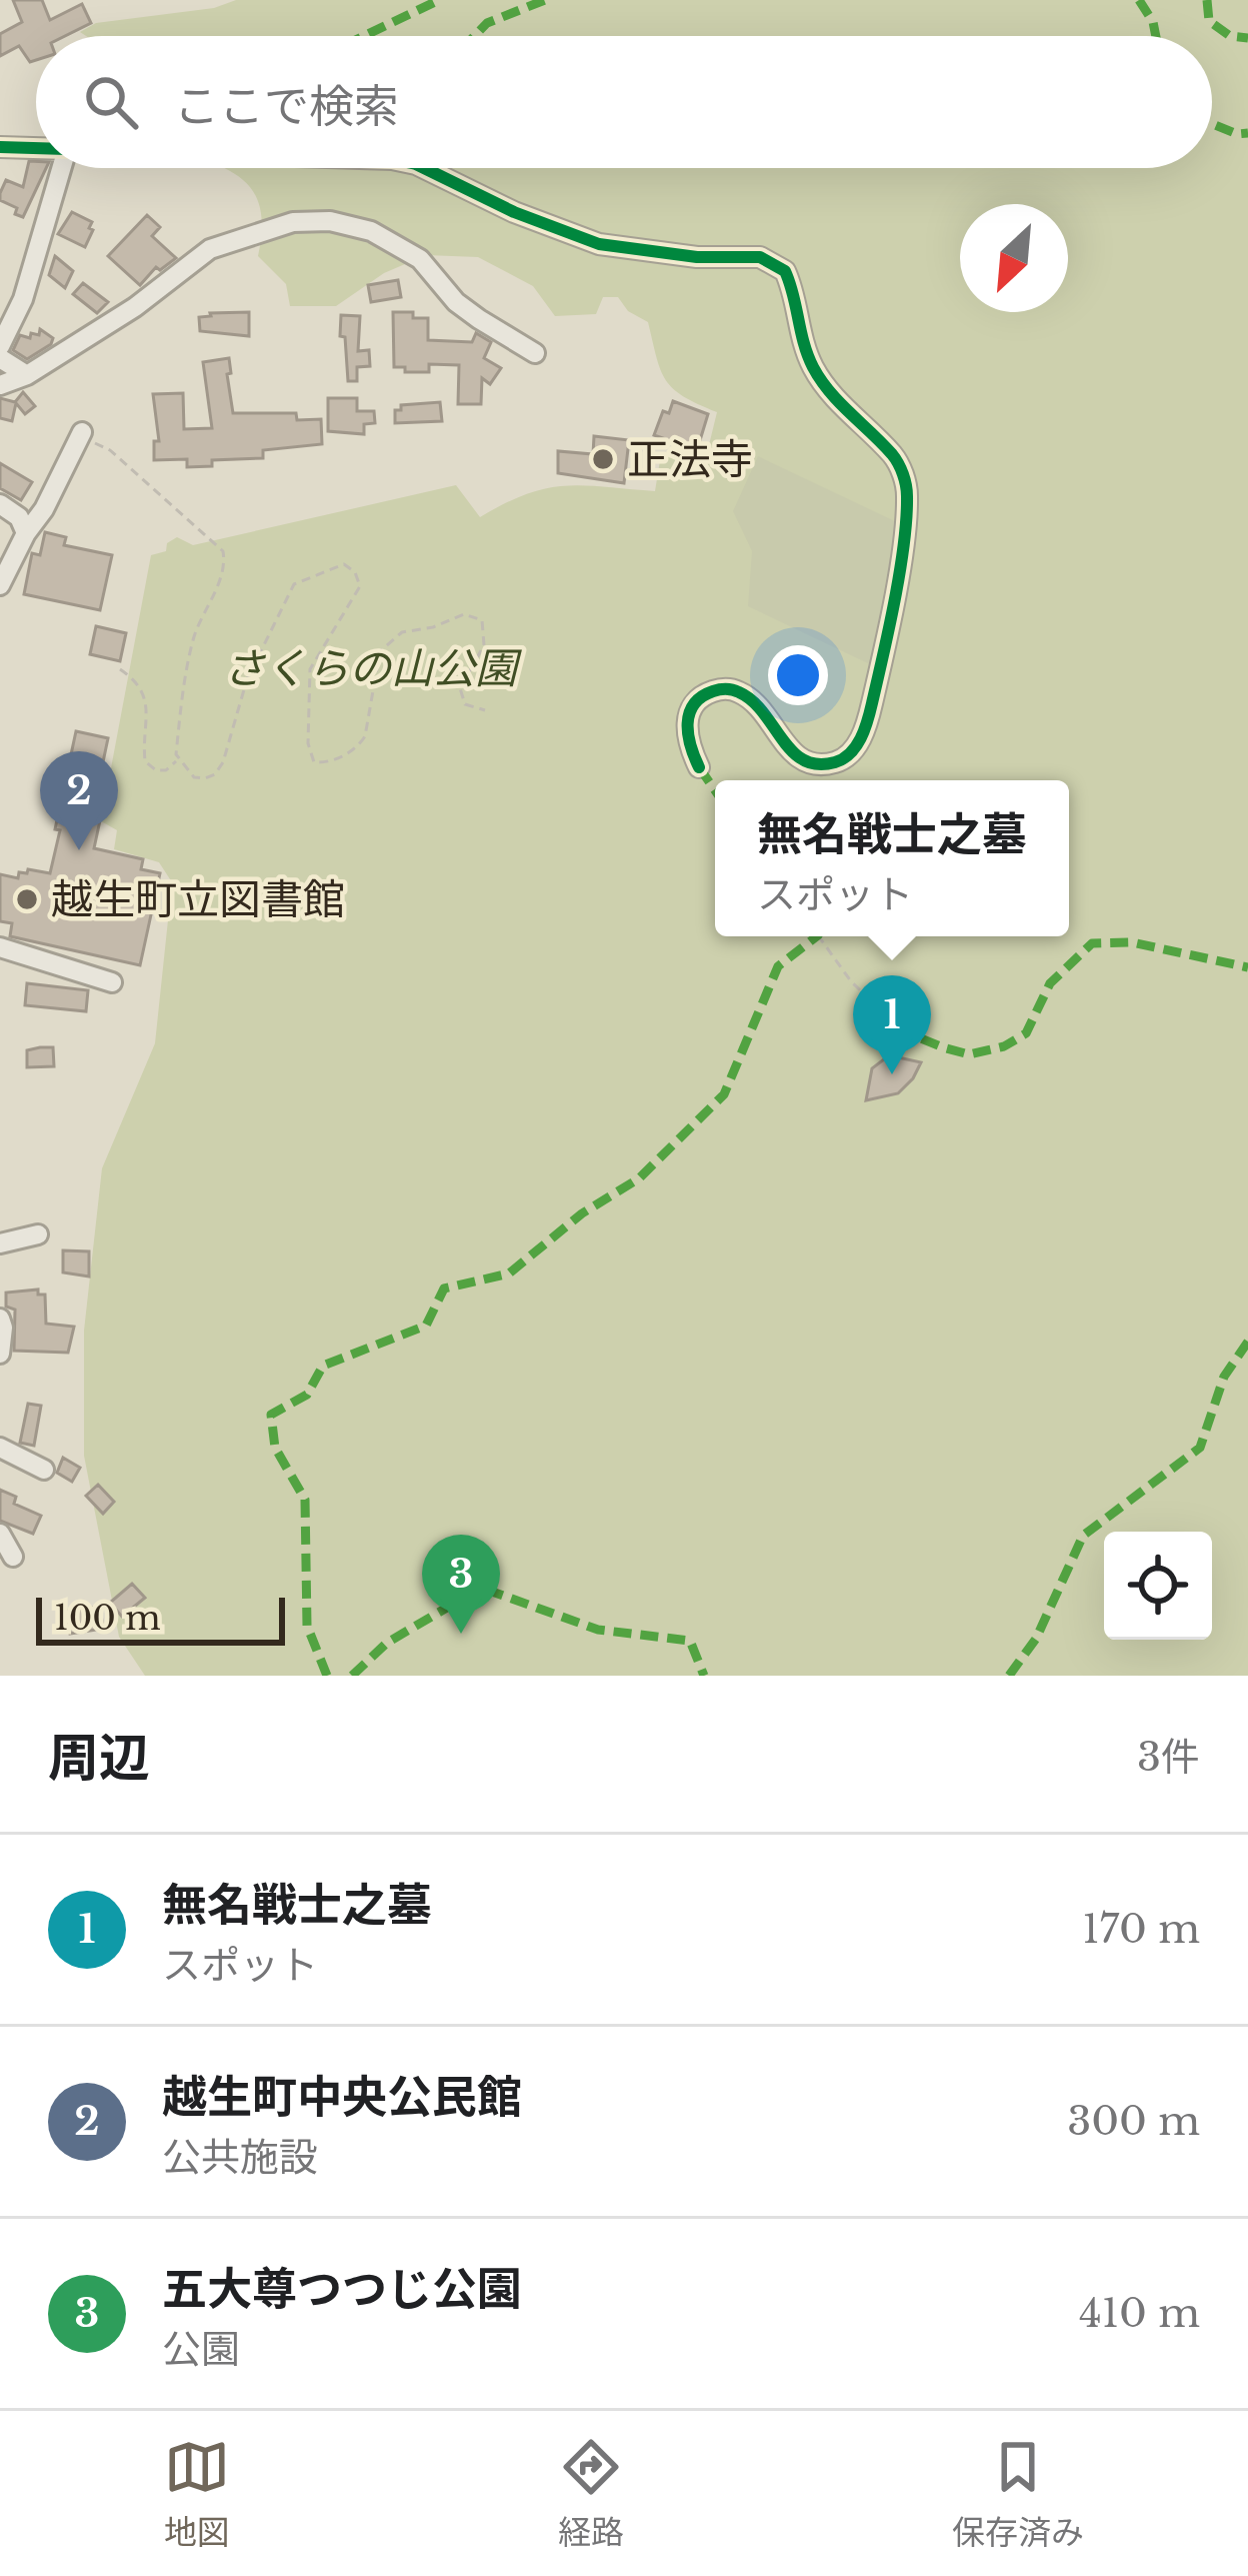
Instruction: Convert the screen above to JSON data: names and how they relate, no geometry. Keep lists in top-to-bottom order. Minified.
{"parks":["さくらの山公園"],"places":["正法寺","越生町立図書館"],"scale_bar":"100 m","north":"bottom left","page":{"search":"ここで検索","pins":["2","1","3"],"popup":["無名戦士之墓","スポット"],"scale":"100 m","heading":["周辺","3件"],"list":[{"mark":"1","name":"無名戦士之墓","note":"スポット","value":"170 m"},{"mark":"2","name":"越生町中央公民館","note":"公共施設","value":"300 m"},{"mark":"3","name":"五大尊つつじ公園","note":"公園","value":"410 m"}],"nav":["地図","経路","保存済み"]}}
